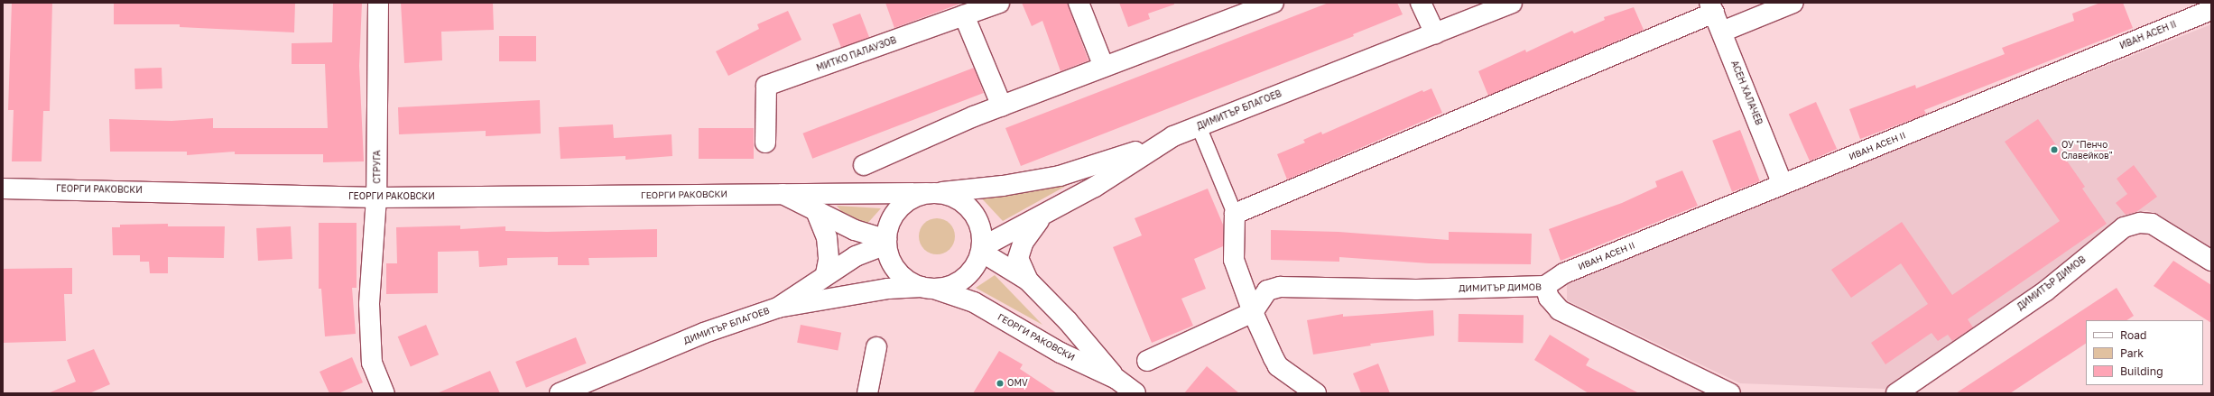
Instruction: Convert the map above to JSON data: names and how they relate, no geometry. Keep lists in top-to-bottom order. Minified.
{"streets":{"street":["ИВАН АСЕН II","МИТКО ПАЛАУЗОВ","АСЕН ХАЛАЧЕВ","ДИМИТЪР БЛАГОЕВ","СТРУГА","ГЕОРГИ РАКОВСКИ","ДИМИТЪР ДИМОВ"]},"crossings":[["ИВАН АСЕН II","АСЕН ХАЛАЧЕВ"],["ИВАН АСЕН II","ДИМИТЪР ДИМОВ"],["ДИМИТЪР БЛАГОЕВ","ГЕОРГИ РАКОВСКИ"],["СТРУГА","ГЕОРГИ РАКОВСКИ"]],"places":["ОУ \"Пенчо Славейков\"","OMV"],"legend":["Road","Park","Building"]}
